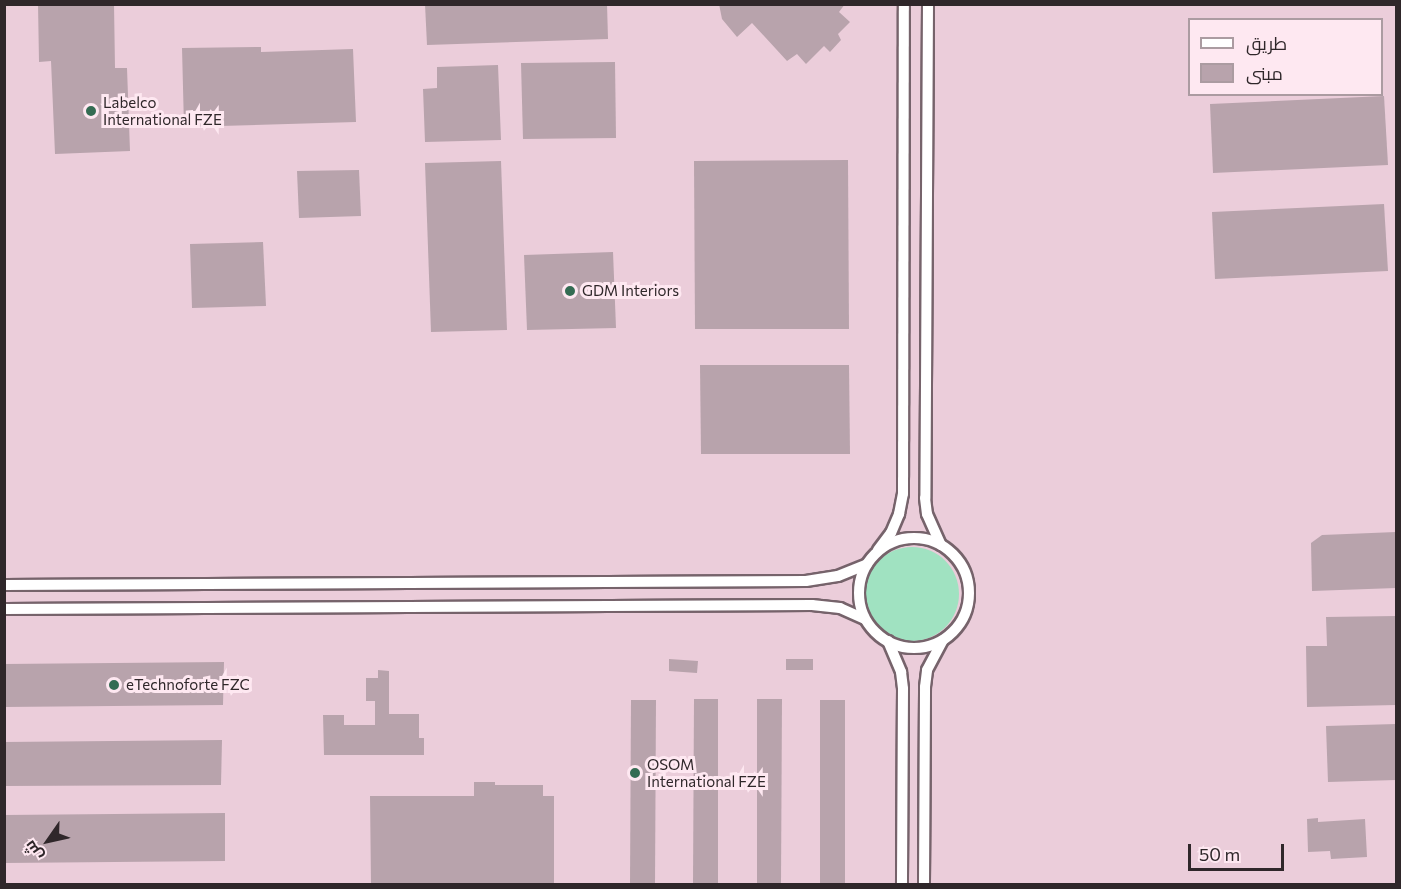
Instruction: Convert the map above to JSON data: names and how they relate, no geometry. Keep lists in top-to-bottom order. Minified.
{"places":["Labelco International FZE","GDM Interiors","eTechnoforte FZC","OSOM International FZE"],"legend":["طريق","مبنى"],"scale_bar":"50 m","north":"bottom left"}
